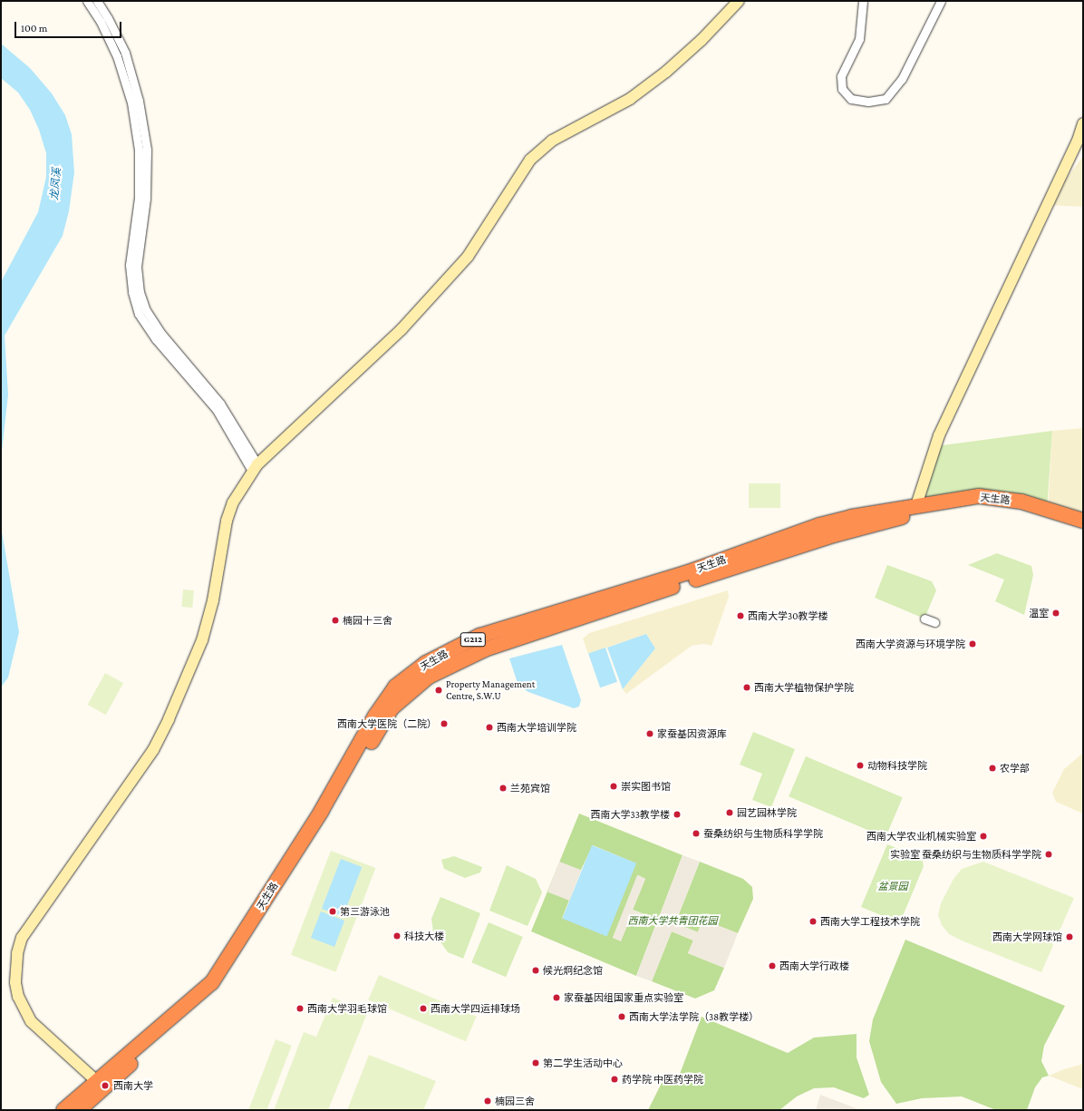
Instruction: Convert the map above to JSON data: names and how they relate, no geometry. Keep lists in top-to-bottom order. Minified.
{"streets":{"highway":["天生路","G212"]},"water":["龙凤溪"],"parks":["盆景园","西南大学共青团花园"],"places":["温室","西南大学30教学楼","楠园十三舍","西南大学资源与环境学院","西南大学植物保护学院","Property Management Centre, S.W.U","西南大学医院（二院）","西南大学培训学院","家蚕基因资源库","动物科技学院","农学部","崇实图书馆","兰苑宾馆","园艺园林学院","西南大学33教学楼","蚕桑纺织与生物质科学学院","西南大学农业机械实验室","实验室 蚕桑纺织与生物质科学学院","第三游泳池","西南大学工程技术学院","科技大楼","西南大学网球馆","西南大学行政楼","候光炯纪念馆","家蚕基因组国家重点实验室","西南大学羽毛球馆","西南大学四运排球场","西南大学法学院（38教学楼）","第二学生活动中心","药学院 中医药学院","西南大学","楠园三舍"],"scale_bar":"100 m"}
